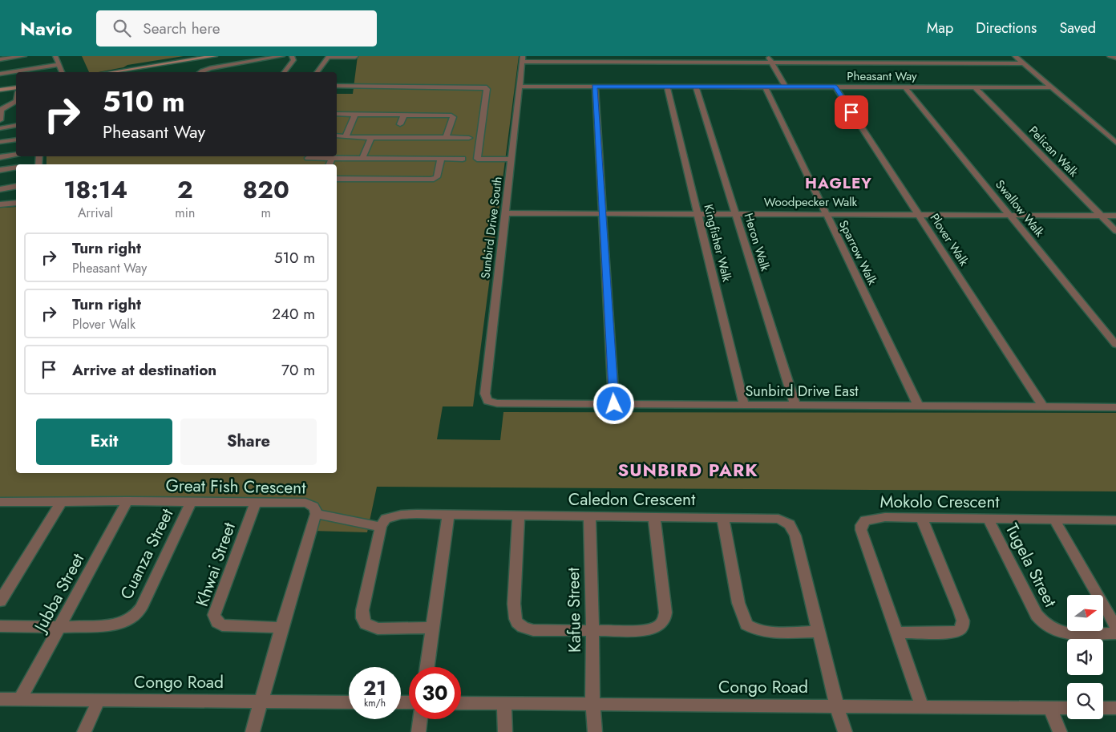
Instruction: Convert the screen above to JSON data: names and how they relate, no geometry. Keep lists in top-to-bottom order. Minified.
{"streets":{"street":["Pheasant Way","Pelican Walk","Woodpecker Walk","Swallow Walk","Sunbird Drive South","Plover Walk","Heron Walk","Kingfisher Walk","Sparrow Walk","Sunbird Drive East","Great Fish Crescent","Caledon Crescent","Mokolo Crescent","Cuanza Street","Khwai Street","Tugela Street","Jubba Street","Kafue Street","Congo Road"]},"crossings":[["Pheasant Way","Pelican Walk"],["Pheasant Way","Swallow Walk"],["Pheasant Way","Sunbird Drive South"],["Pheasant Way","Plover Walk"],["Pheasant Way","Heron Walk"],["Pheasant Way","Kingfisher Walk"],["Pheasant Way","Sparrow Walk"],["Pelican Walk","Woodpecker Walk"],["Woodpecker Walk","Swallow Walk"],["Woodpecker Walk","Sunbird Drive South"],["Woodpecker Walk","Plover Walk"],["Woodpecker Walk","Heron Walk"],["Woodpecker Walk","Kingfisher Walk"],["Woodpecker Walk","Sparrow Walk"],["Sunbird Drive South","Sunbird Drive East"],["Plover Walk","Sunbird Drive East"],["Heron Walk","Sunbird Drive East"],["Kingfisher Walk","Sunbird Drive East"],["Sparrow Walk","Sunbird Drive East"],["Great Fish Crescent","Cuanza Street"],["Great Fish Crescent","Khwai Street"],["Great Fish Crescent","Jubba Street"],["Great Fish Crescent","Congo Road"],["Caledon Crescent","Kafue Street"],["Caledon Crescent","Congo Road"],["Mokolo Crescent","Tugela Street"],["Mokolo Crescent","Congo Road"],["Cuanza Street","Jubba Street"],["Jubba Street","Congo Road"],["Kafue Street","Congo Road"]],"districts":["HAGLEY","SUNBIRD PARK"],"north":"right","page":{"header":"Navio","search":"Search here","nav":["Map","Directions","Saved"],"turn":["510 m","Pheasant Way"],"eta":["18:14","Arrival","2","min","820","m"],"list":[{"name":"Turn right","note":"Pheasant Way","value":"510 m"},{"name":"Turn right","note":"Plover Walk","value":"240 m"},{"name":"Arrive at destination","value":"70 m"}],"buttons":["Exit","Share"],"speed":"21 km/h","limit":"30"}}
